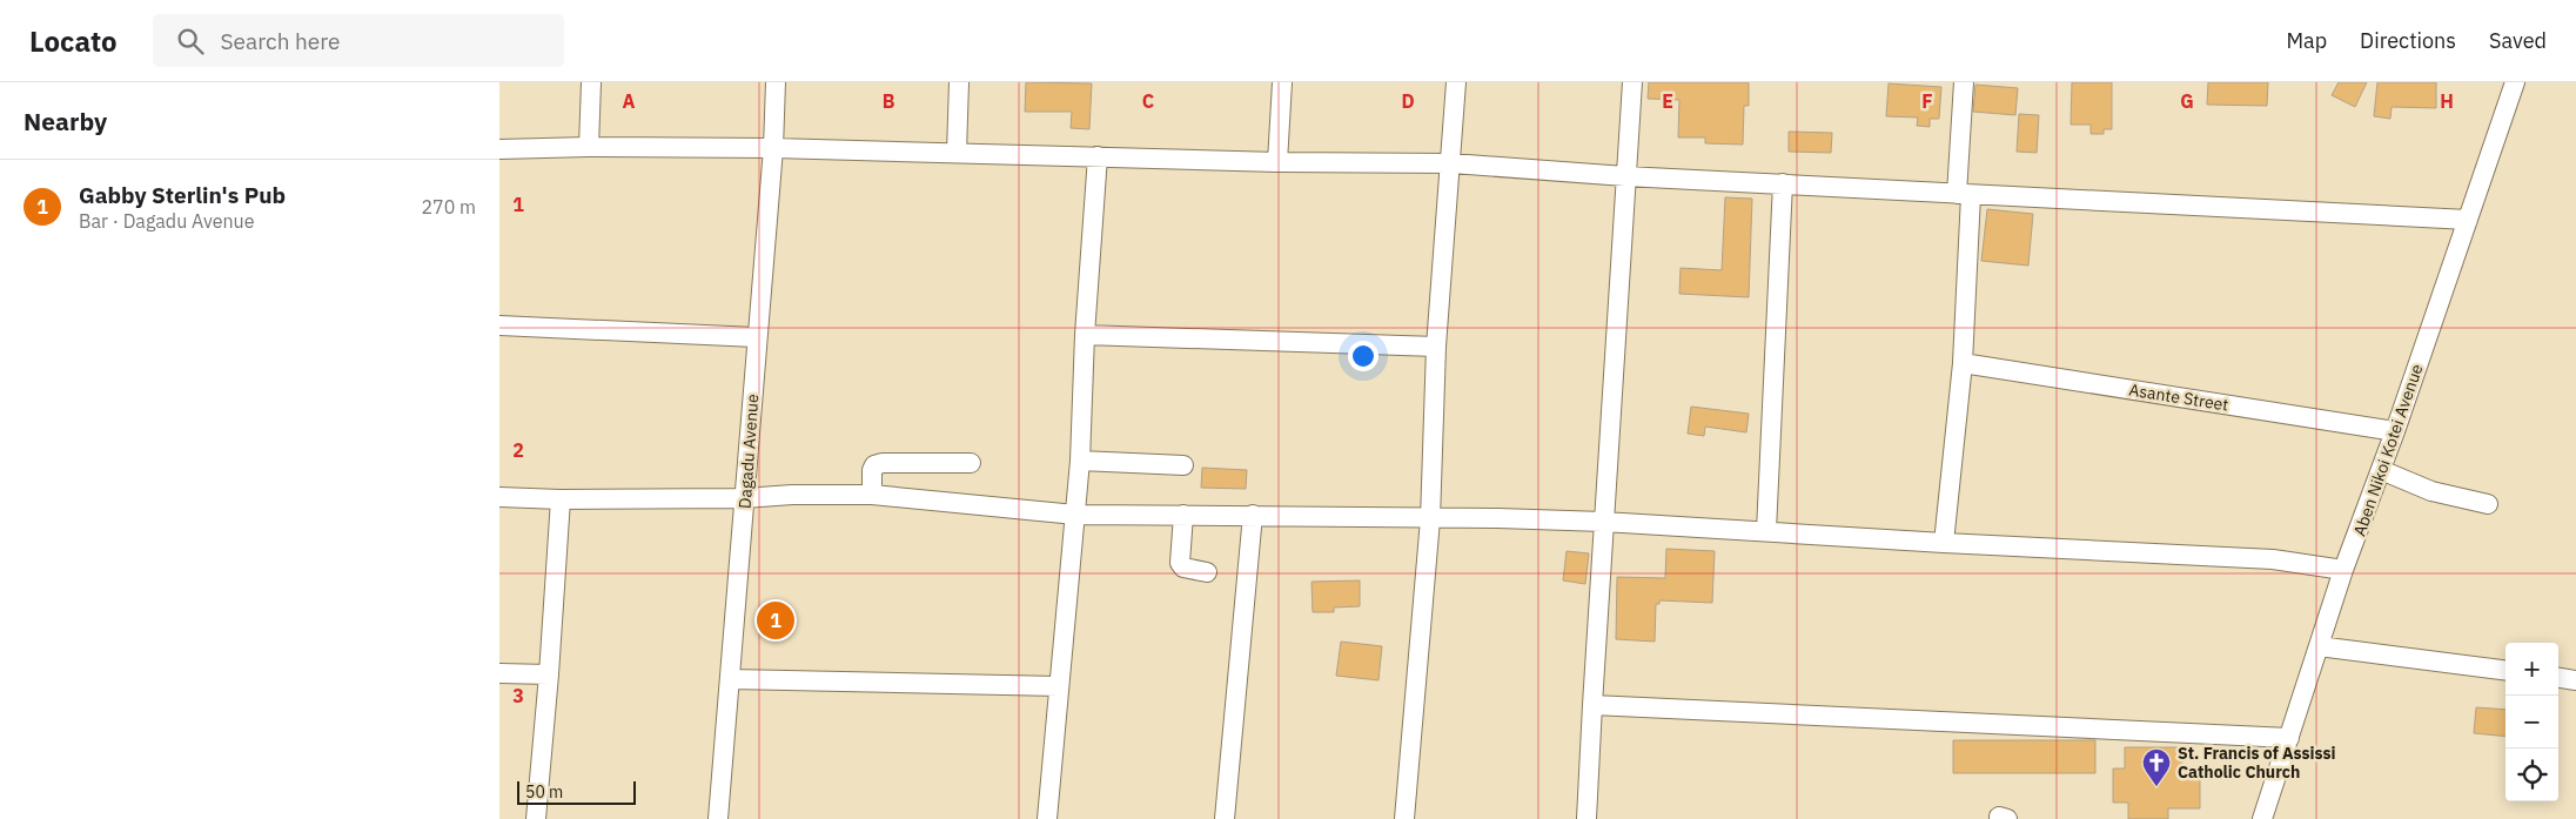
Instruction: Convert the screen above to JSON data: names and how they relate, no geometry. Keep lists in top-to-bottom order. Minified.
{"streets":{"street":["Asante Street","Aben Nikoi Kotei Avenue","Dagadu Avenue"]},"crossings":[["Asante Street","Aben Nikoi Kotei Avenue"]],"places":{"church":["St. Francis of Assissi Catholic Church"]},"scale_bar":"50 m","page":{"header":"Locato","search":"Search here","nav":["Map","Directions","Saved"],"heading":"Nearby","list":[{"mark":"1","name":"Gabby Sterlin's Pub","note":"Bar · Dagadu Avenue","value":"270 m"}],"pins":"1","map_buttons":["+","−"],"scale":"50 m"},"grid":{"columns":["A","B","C","D","E","F","G","H"],"rows":["1","2","3"]}}
